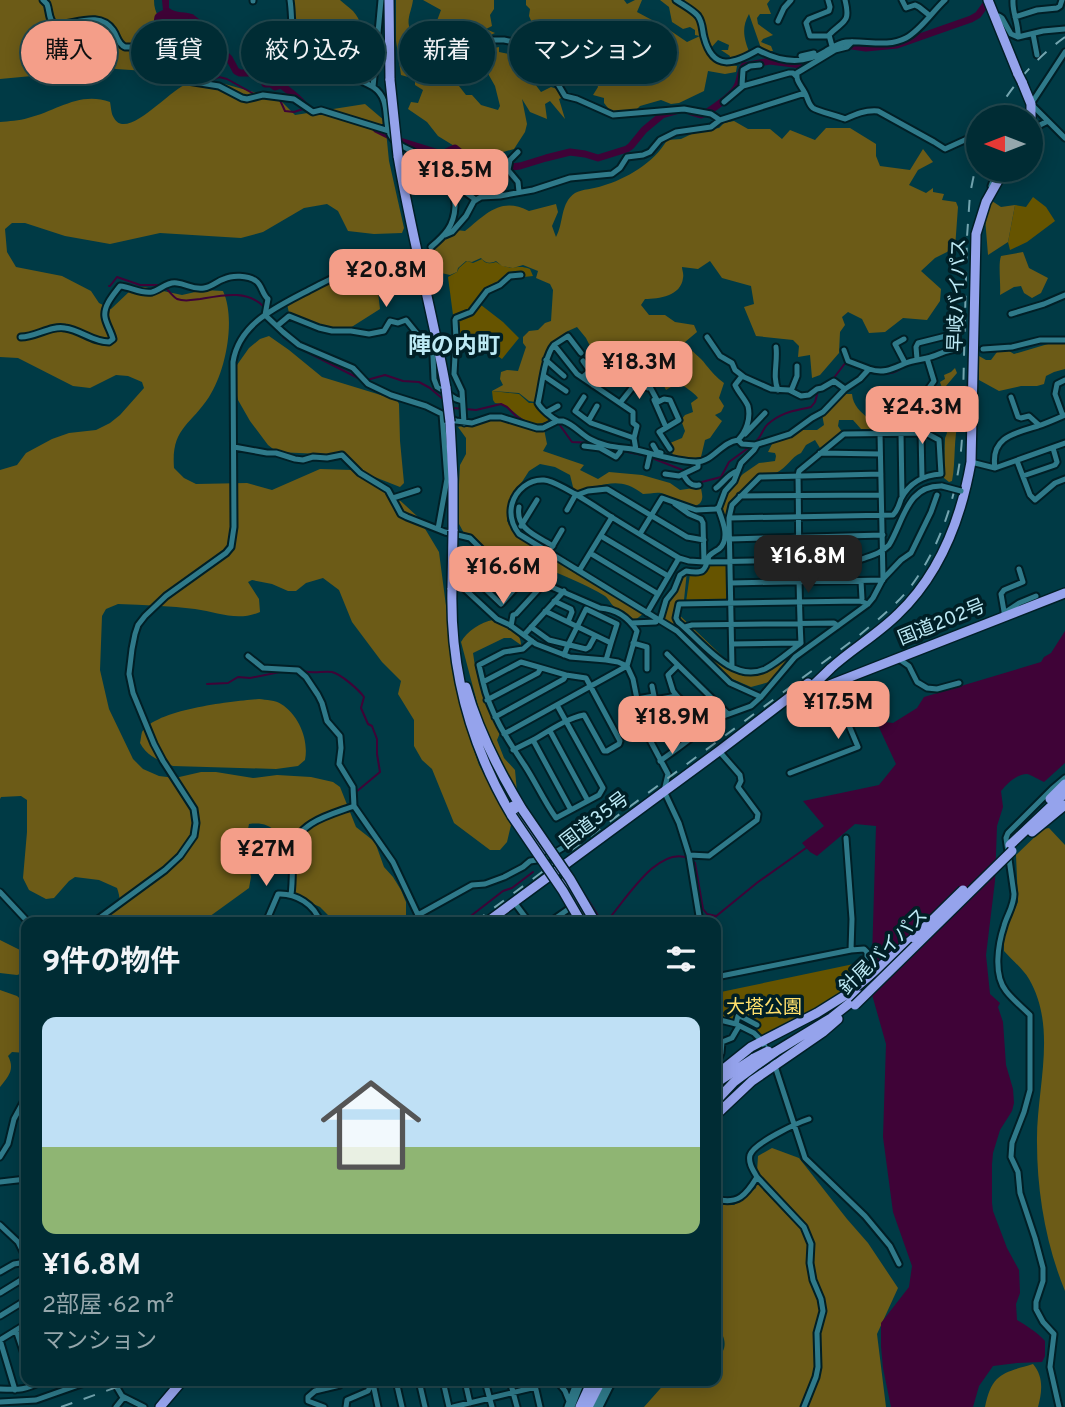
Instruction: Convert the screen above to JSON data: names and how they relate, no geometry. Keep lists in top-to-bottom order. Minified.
{"streets":{"highway":["早岐バイパス","国道202号","国道35号","針尾バイパス"]},"crossings":[["早岐バイパス","国道202号"],["早岐バイパス","国道35号"],["国道202号","国道35号"]],"districts":["陣の内町"],"parks":["大塔公園"],"north":"left","page":{"chip":["購入","賃貸","絞り込み","新着","マンション"],"price":["¥18.5M","¥20.8M","¥18.3M","¥24.3M","¥16.8M","¥16.6M","¥17.5M","¥18.9M","¥27M"],"heading":"9件の物件","list":[{"name":"¥16.8M","note":"2部屋 · 62 m² · マンション"}]}}
